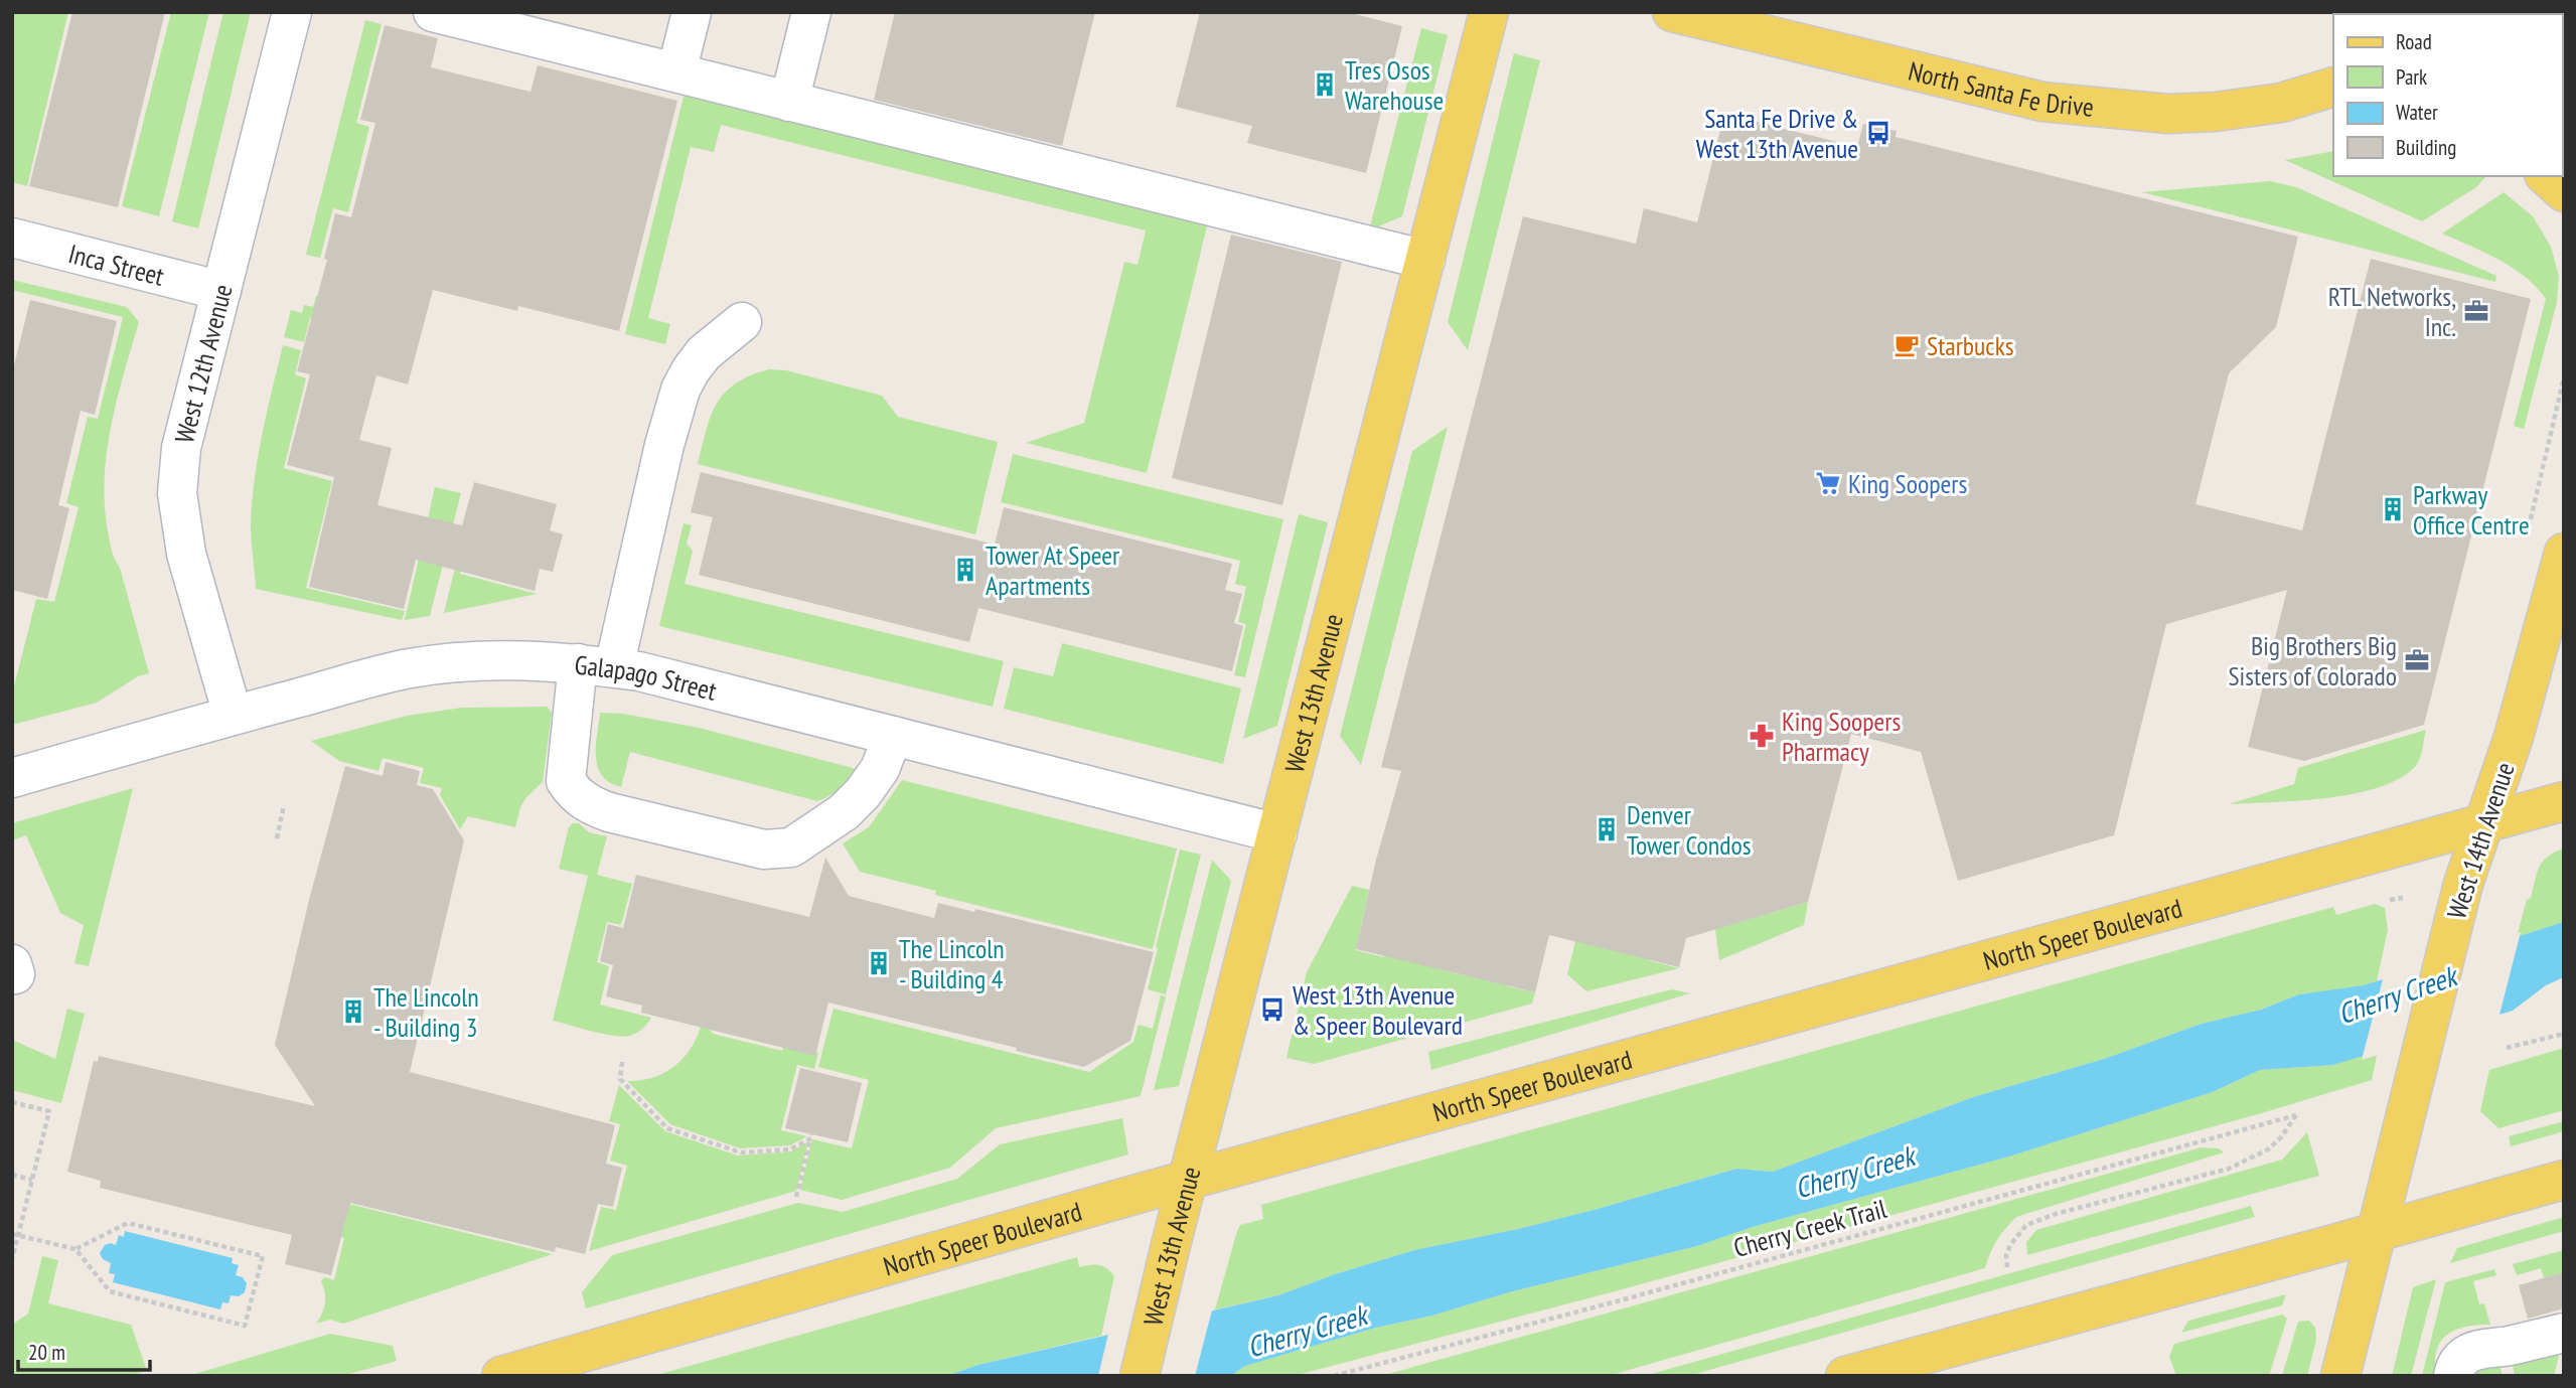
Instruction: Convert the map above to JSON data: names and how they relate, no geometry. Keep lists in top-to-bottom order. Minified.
{"streets":{"main road":["North Santa Fe Drive","West 13th Avenue","West 14th Avenue","North Speer Boulevard"],"street":["Inca Street","West 12th Avenue","Galapago Street"],"path":["Cherry Creek Trail"]},"crossings":[["Inca Street","West 12th Avenue"],["West 12th Avenue","Galapago Street"],["Galapago Street","West 13th Avenue"],["West 13th Avenue","North Speer Boulevard"],["West 14th Avenue","North Speer Boulevard"]],"water":["Cherry Creek"],"places":{"building":["Tres Osos Warehouse","Parkway Office Centre","Tower At Speer Apartments","Denver Tower Condos","The Lincoln - Building 4","The Lincoln - Building 3"],"bus stop":["Santa Fe Drive & West 13th Avenue","West 13th Avenue & Speer Boulevard"],"office":["RTL Networks, Inc.","Big Brothers Big Sisters of Colorado"],"cafe":["Starbucks"],"supermarket":["King Soopers"],"pharmacy":["King Soopers Pharmacy"]},"legend":["Road","Park","Water","Building"],"scale_bar":"20 m"}
